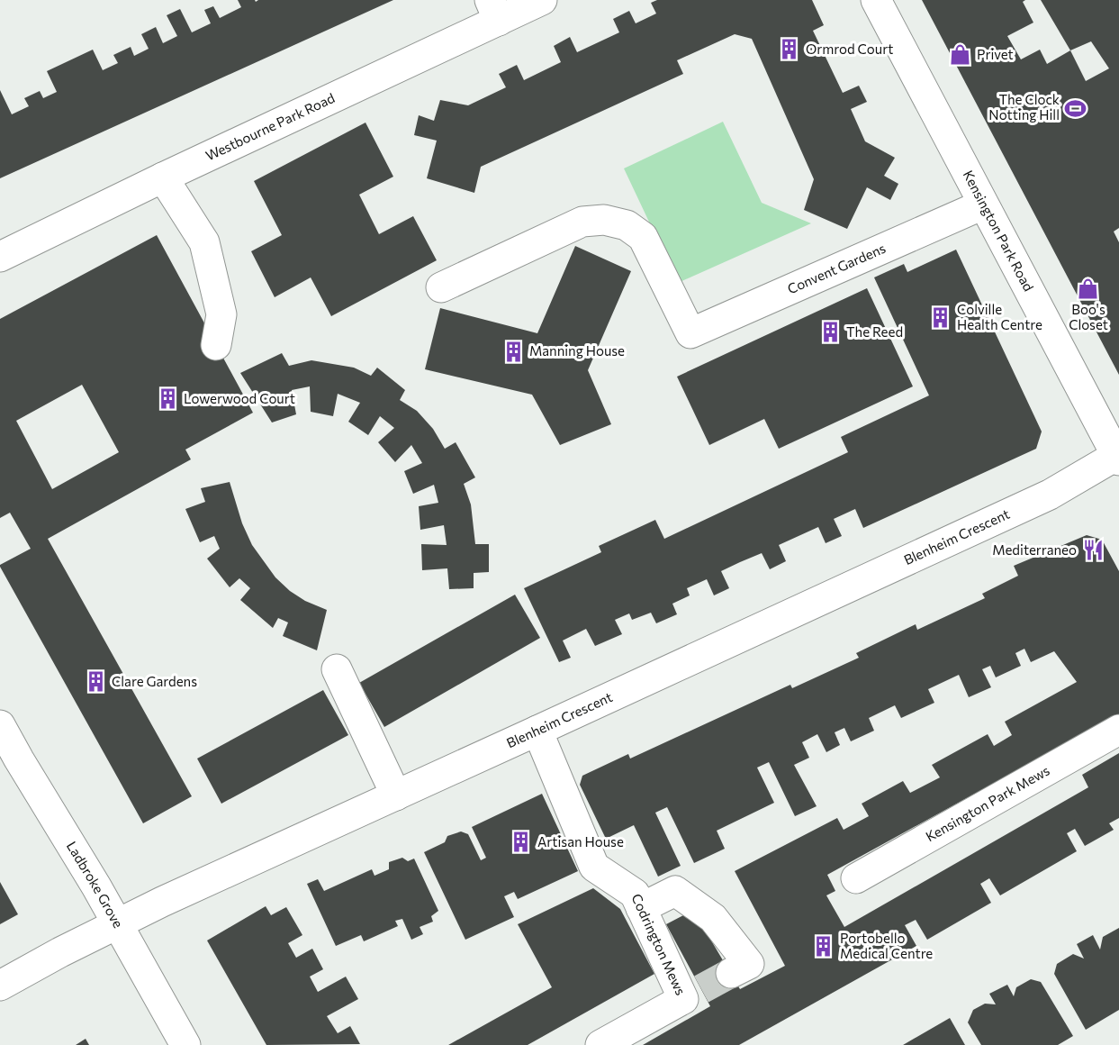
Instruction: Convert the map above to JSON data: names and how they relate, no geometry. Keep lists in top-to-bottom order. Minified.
{"streets":{"street":["Westbourne Park Road","Kensington Park Road","Convent Gardens","Blenheim Crescent","Kensington Park Mews","Ladbroke Grove","Codrington Mews"]},"crossings":[["Kensington Park Road","Convent Gardens"],["Kensington Park Road","Blenheim Crescent"],["Blenheim Crescent","Ladbroke Grove"],["Blenheim Crescent","Codrington Mews"]],"places":{"building":["Ormrod Court","Colville Health Centre","The Reed","Manning House","Lowerwood Court","Clare Gardens","Artisan House","Portobello Medical Centre"],"shop":["Privet","Boo's Closet"],"sports":["The Clock Notting Hill"],"restaurant":["Mediterraneo"]}}
